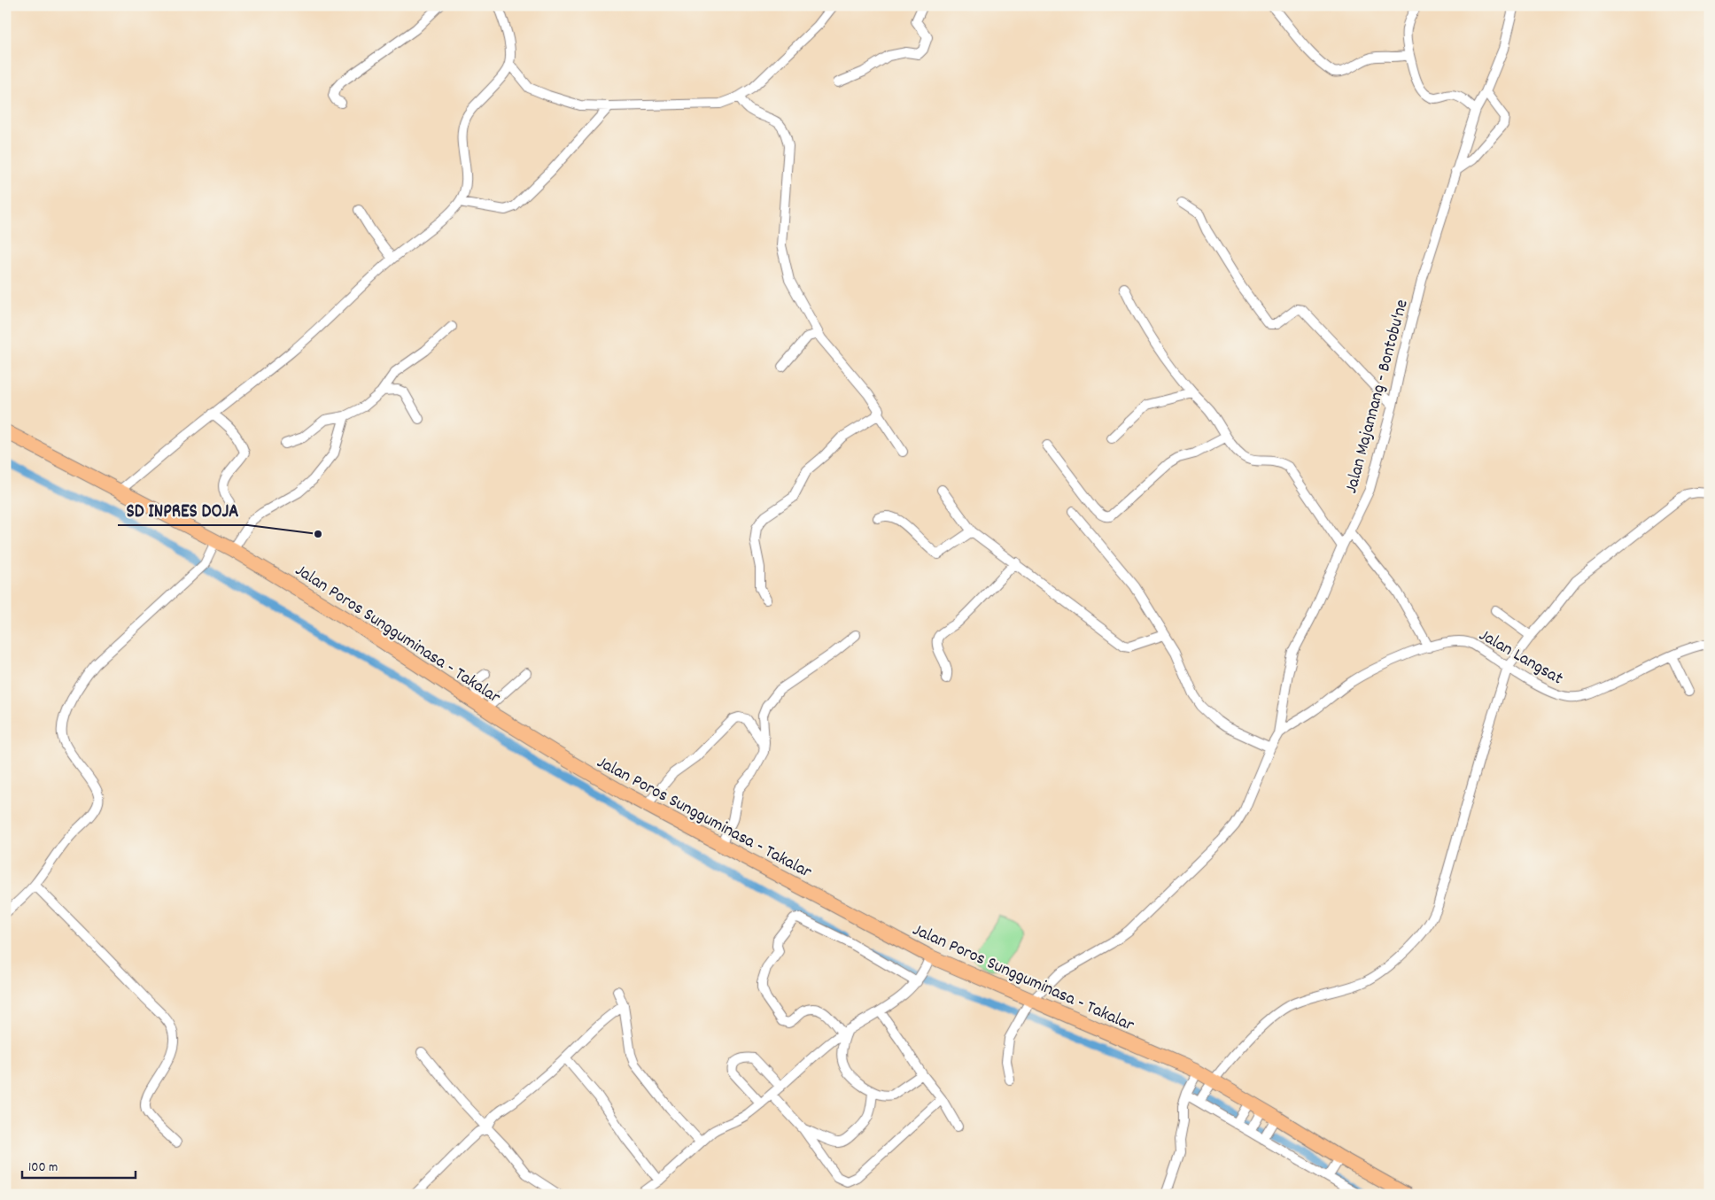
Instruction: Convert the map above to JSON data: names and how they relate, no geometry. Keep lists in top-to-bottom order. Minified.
{"streets":{"highway":["Jalan Poros Sungguminasa - Takalar"],"street":["Jalan Majannang - Bontobu'ne","Jalan Langsat"]},"crossings":[["Jalan Majannang - Bontobu'ne","Jalan Poros Sungguminasa - Takalar"],["Jalan Majannang - Bontobu'ne","Jalan Langsat"]],"places":["SD INPRES DOJA"],"scale_bar":"100 m"}
